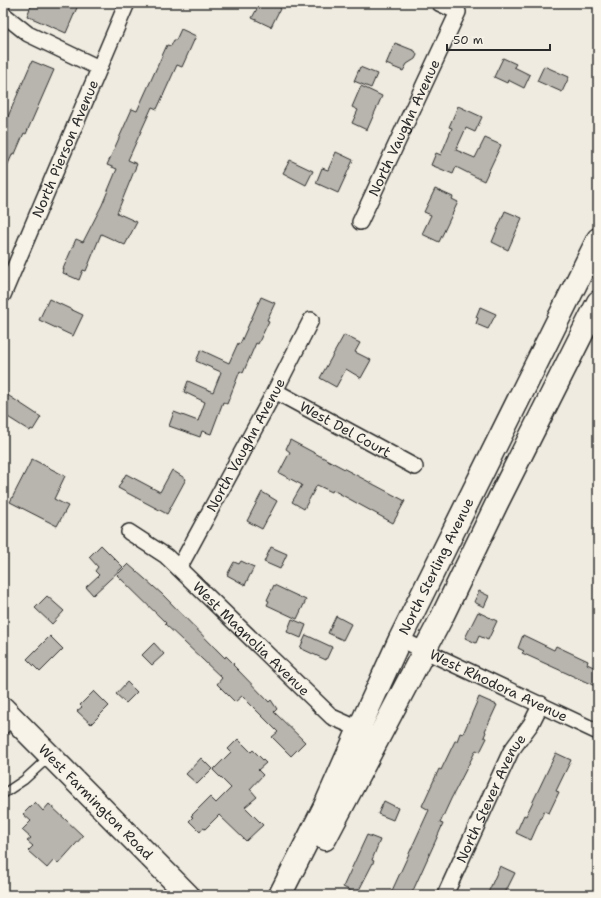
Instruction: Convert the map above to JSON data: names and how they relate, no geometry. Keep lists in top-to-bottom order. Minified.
{"streets":{"main road":["North Sterling Avenue","West Farmington Road"],"street":["North Vaughn Avenue","North Pierson Avenue","West Del Court","West Magnolia Avenue","West Rhodora Avenue","North Stever Avenue"]},"crossings":[["North Vaughn Avenue","West Del Court"],["North Vaughn Avenue","West Magnolia Avenue"],["North Sterling Avenue","West Magnolia Avenue"],["North Sterling Avenue","West Rhodora Avenue"],["West Rhodora Avenue","North Stever Avenue"]],"scale_bar":"50 m"}
